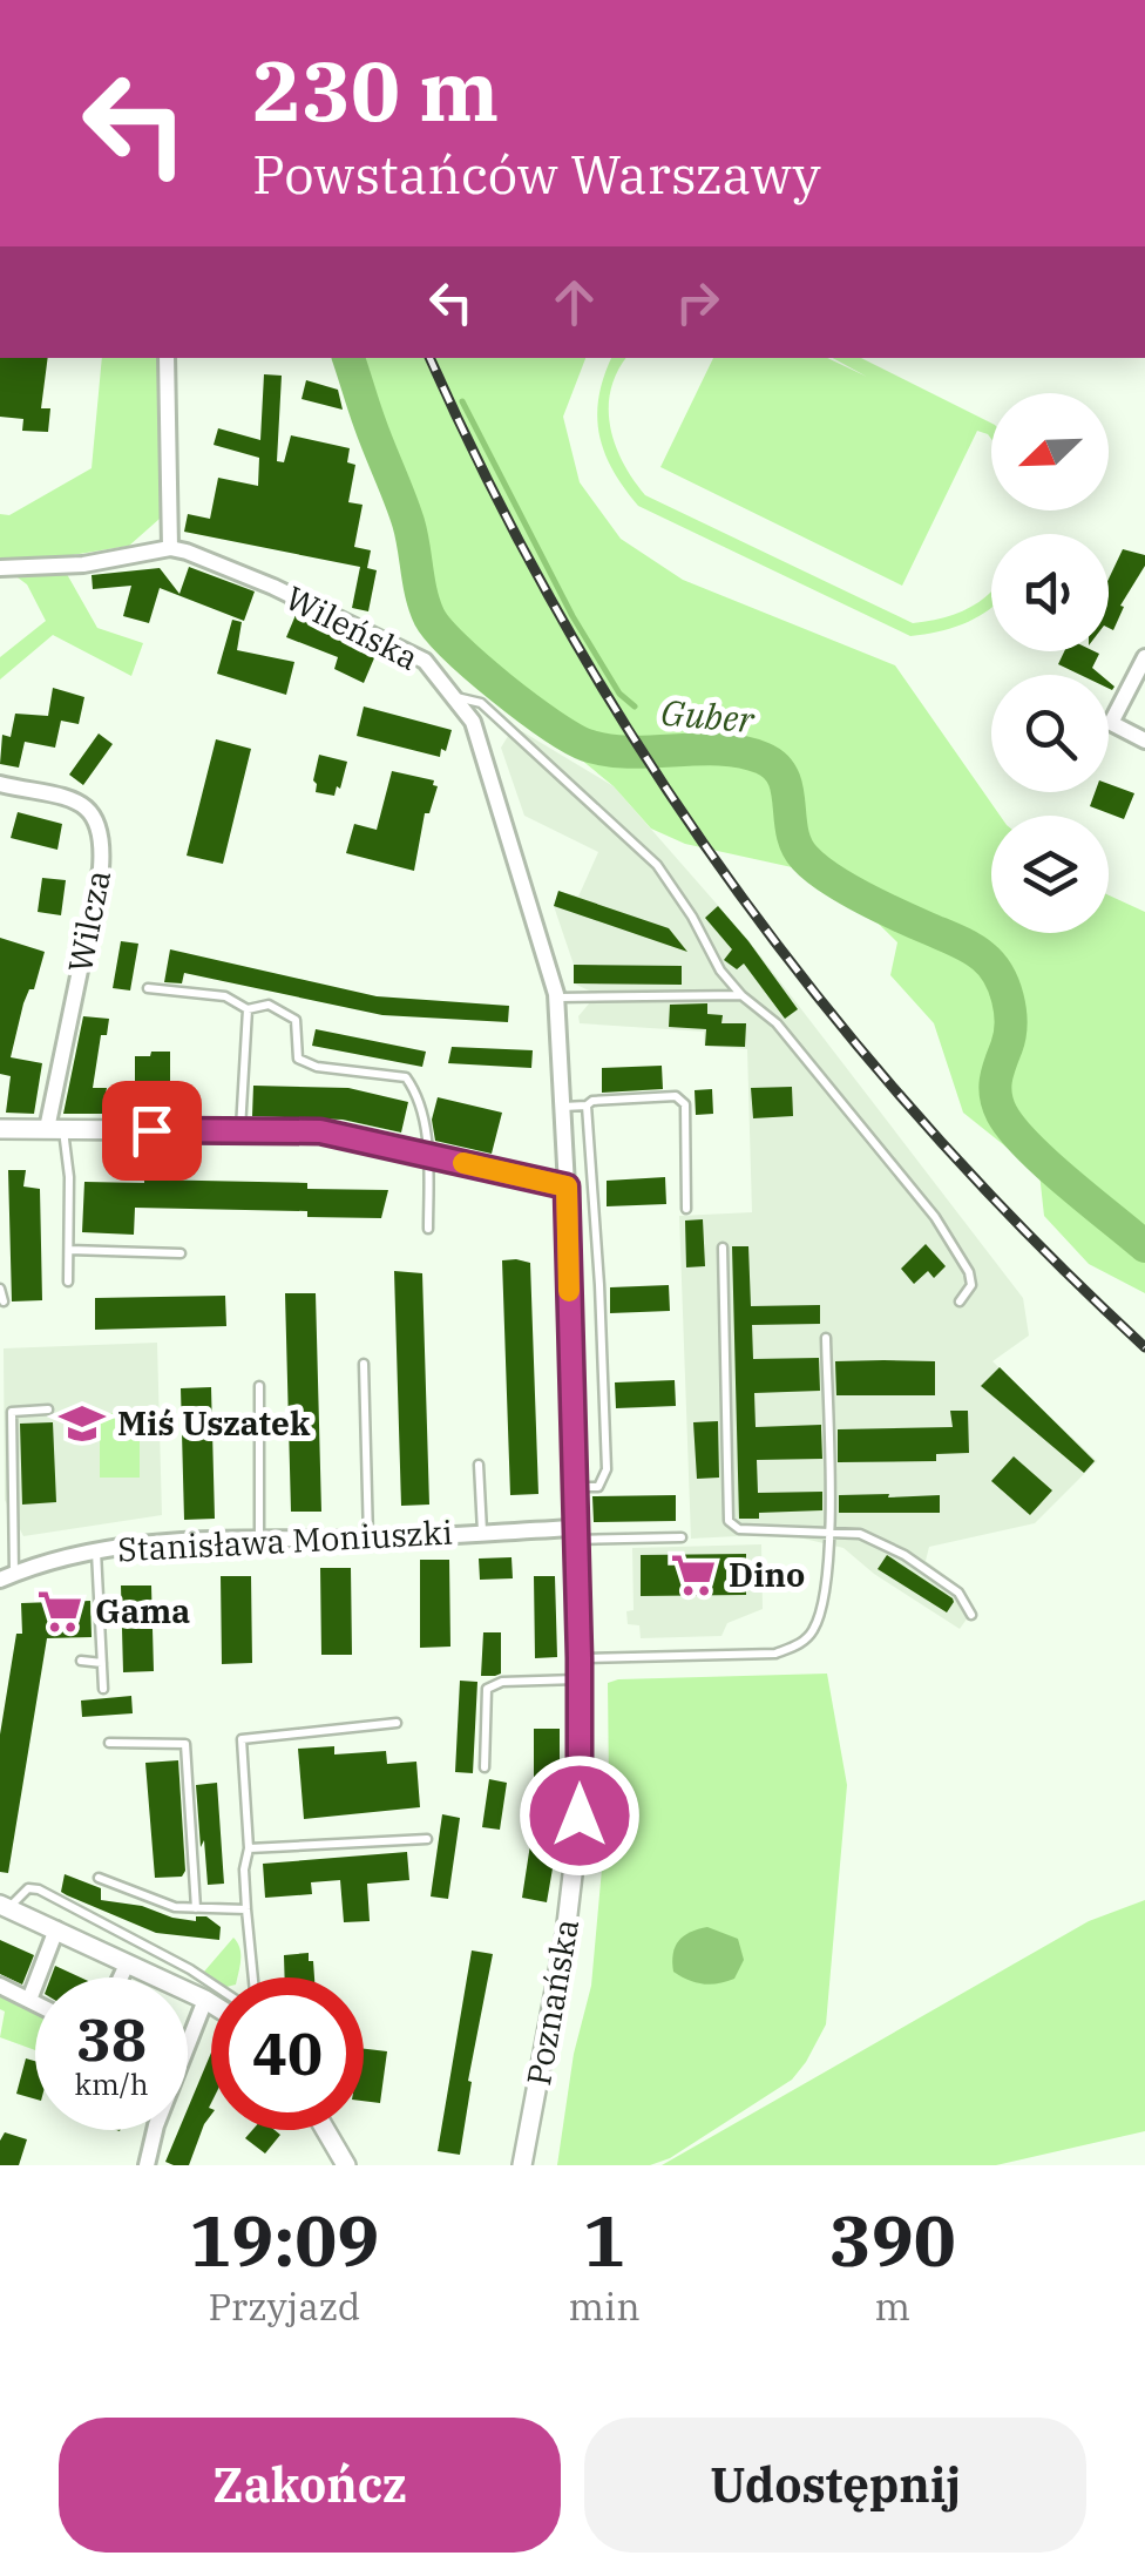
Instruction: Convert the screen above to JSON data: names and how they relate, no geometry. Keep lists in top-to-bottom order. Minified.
{"streets":{"street":["Wileńska","Wilcza","Stanisława Moniuszki","Poznańska"]},"crossings":[["Wileńska","Poznańska"],["Stanisława Moniuszki","Poznańska"]],"water":["Guber"],"places":{"school or university":["Miś Uszatek"],"supermarket":["Dino","Gama"]},"north":"bottom left","page":{"turn":["230 m","Powstańców Warszawy"],"speed":"38 km/h","limit":"40","eta":["19:09","Przyjazd","1","min","390","m"],"buttons":["Zakończ","Udostępnij"]}}
